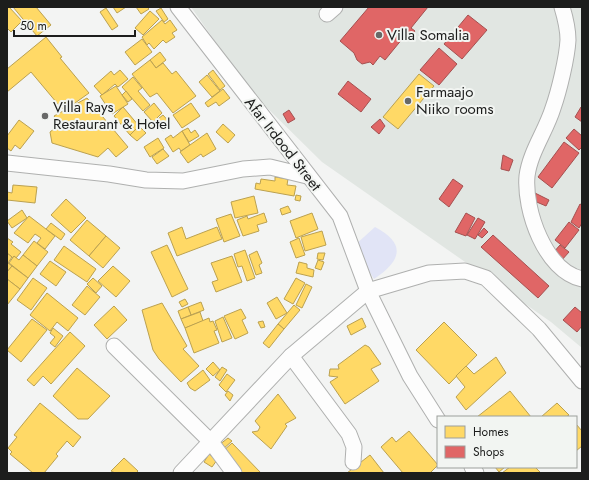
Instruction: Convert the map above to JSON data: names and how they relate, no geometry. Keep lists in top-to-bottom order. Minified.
{"streets":{"street":["Afar Irdood Street"]},"places":["Villa Somalia","Farmaajo Niiko rooms","Villa Rays Restaurant & Hotel"],"legend":["Homes","Shops"],"scale_bar":"50 m"}
